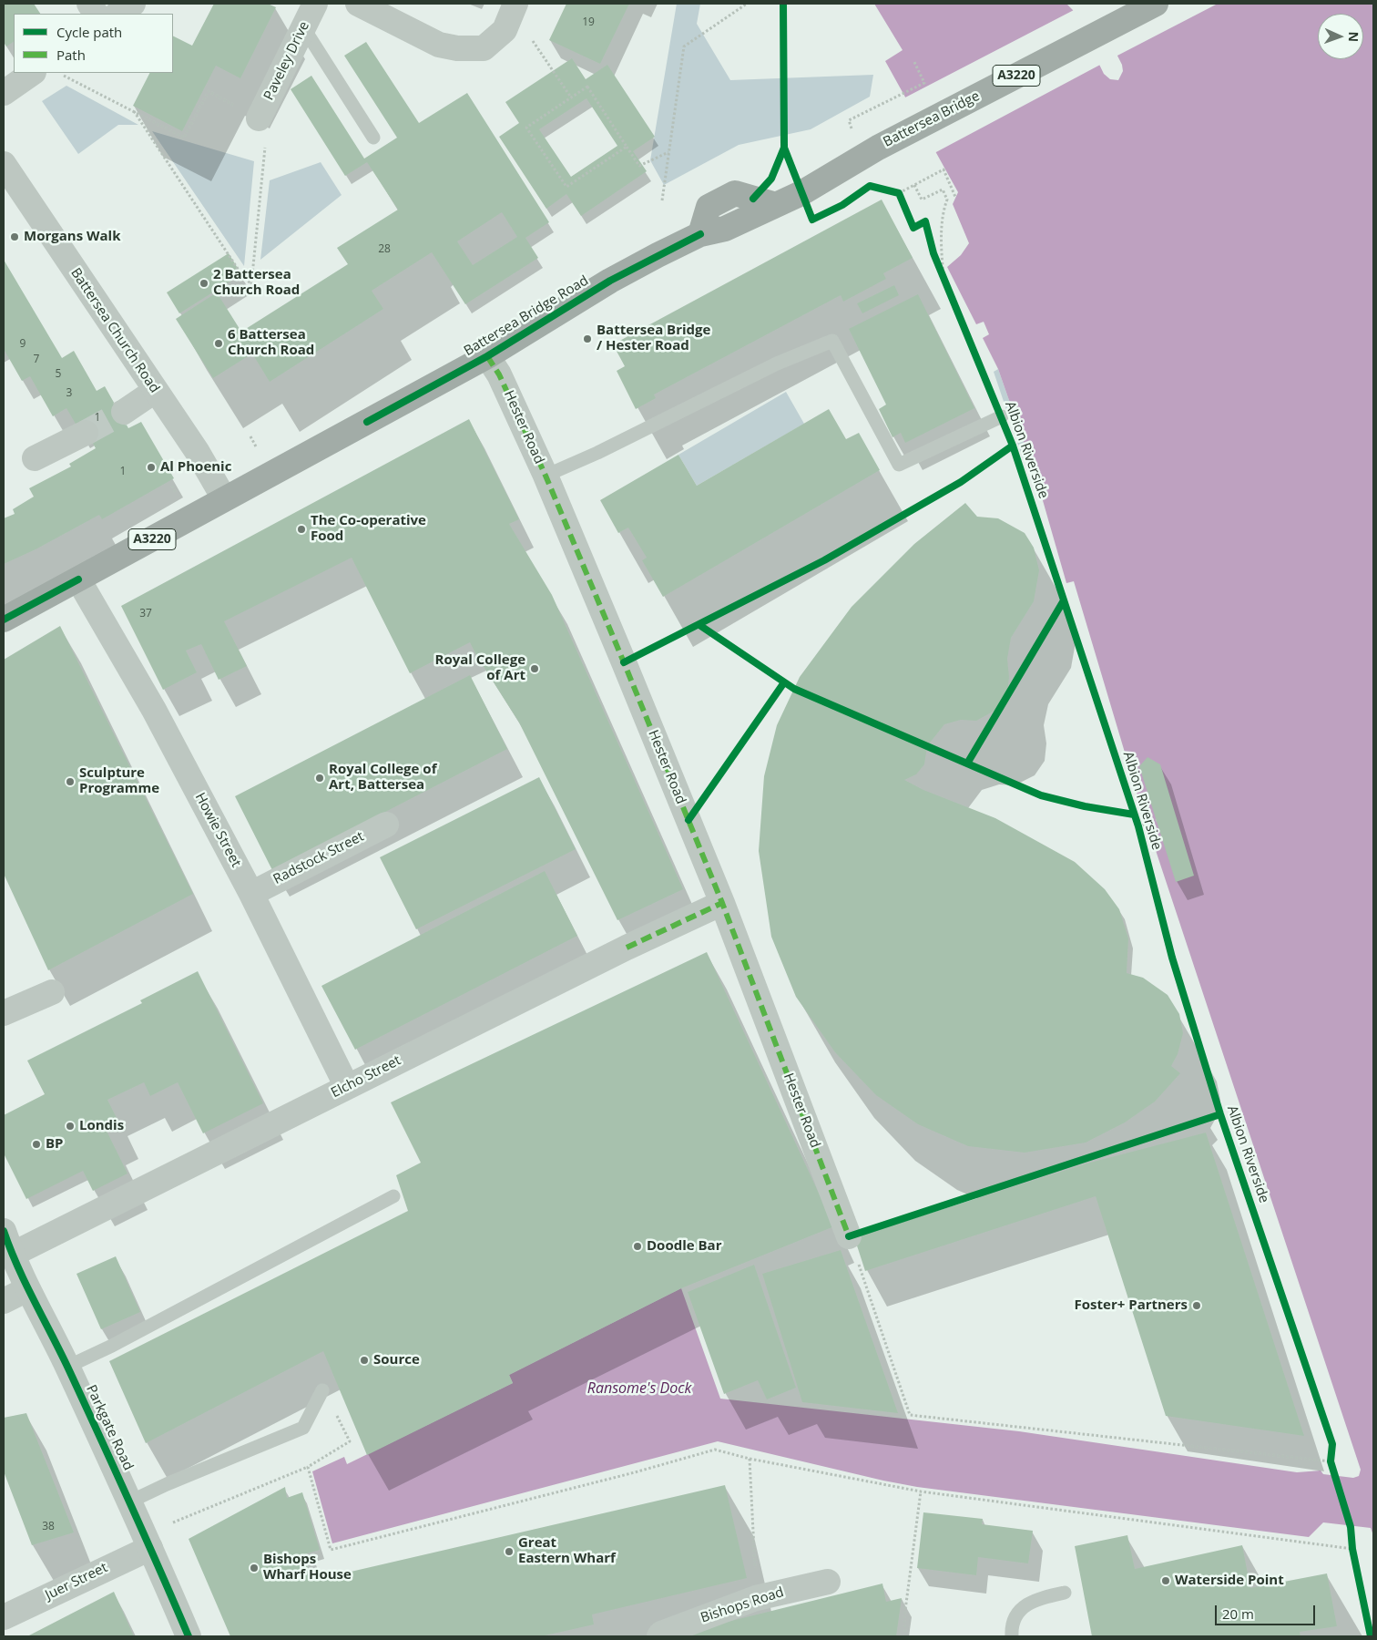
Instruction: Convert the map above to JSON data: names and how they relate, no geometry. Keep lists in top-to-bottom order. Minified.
{"streets":{"highway":["A3220","Battersea Bridge","Battersea Bridge Road"],"street":["Paveley Drive","Battersea Church Road","Hester Road","Howie Street","Radstock Street","Elcho Street","Parkgate Road","Juer Street","Bishops Road"],"cycle path":["Albion Riverside"]},"crossings":[["Battersea Bridge","Battersea Bridge Road"],["Battersea Bridge Road","Battersea Church Road"],["Battersea Bridge Road","Hester Road"],["Battersea Bridge Road","Howie Street"],["Hester Road","Elcho Street"],["Howie Street","Radstock Street"],["Howie Street","Elcho Street"],["Elcho Street","Parkgate Road"],["Parkgate Road","Juer Street"]],"water":["Ransome's Dock"],"places":["Morgans Walk","2 Battersea Church Road","Battersea Bridge / Hester Road","6 Battersea Church Road","Al Phoenic","The Co-operative Food","Royal College of Art","Royal College of Art, Battersea","Sculpture Programme","Londis","BP","Doodle Bar","Foster+ Partners","Source","Great Eastern Wharf","Bishops Wharf House","Waterside Point"],"house_numbers":["19","28","9","7","5","3","1","1","37","38"],"legend":["Cycle path","Path"],"scale_bar":"20 m","north":"right"}
